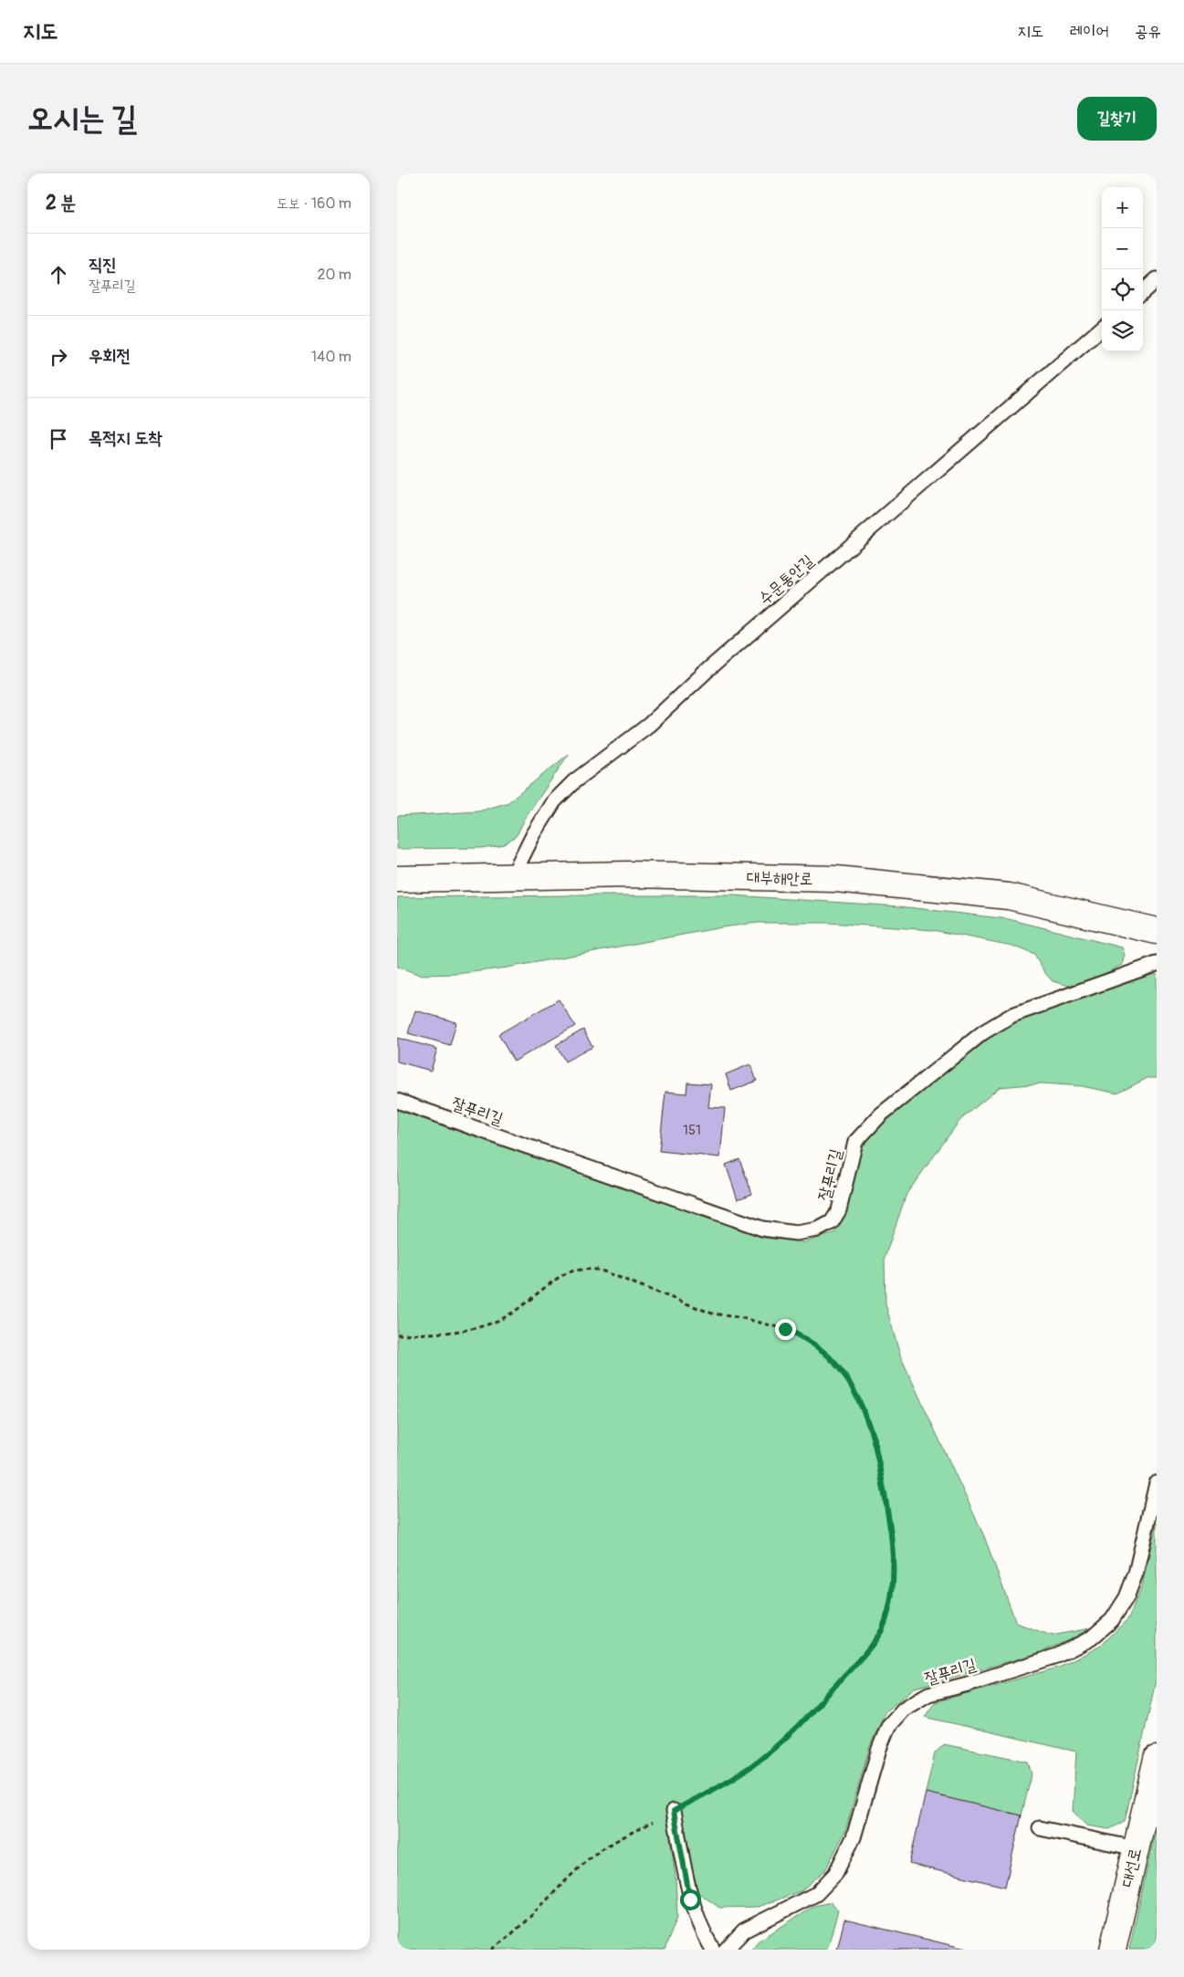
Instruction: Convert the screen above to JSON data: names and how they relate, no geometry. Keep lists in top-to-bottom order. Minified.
{"streets":{"street":["대부해안로","대선로"],"lane":["수문통안길","잘푸리길"]},"crossings":[["수문통안길","대부해안로"]],"house_numbers":["151"],"page":{"header":"지도","nav":["지도","레이어","공유"],"buttons":"길찾기","title":"오시는 길","heading":["2 분","도보 · 160 m"],"map_buttons":["+","−"],"list":[["직진","잘푸리길","20 m"],["우회전","140 m"],"목적지 도착"]}}
